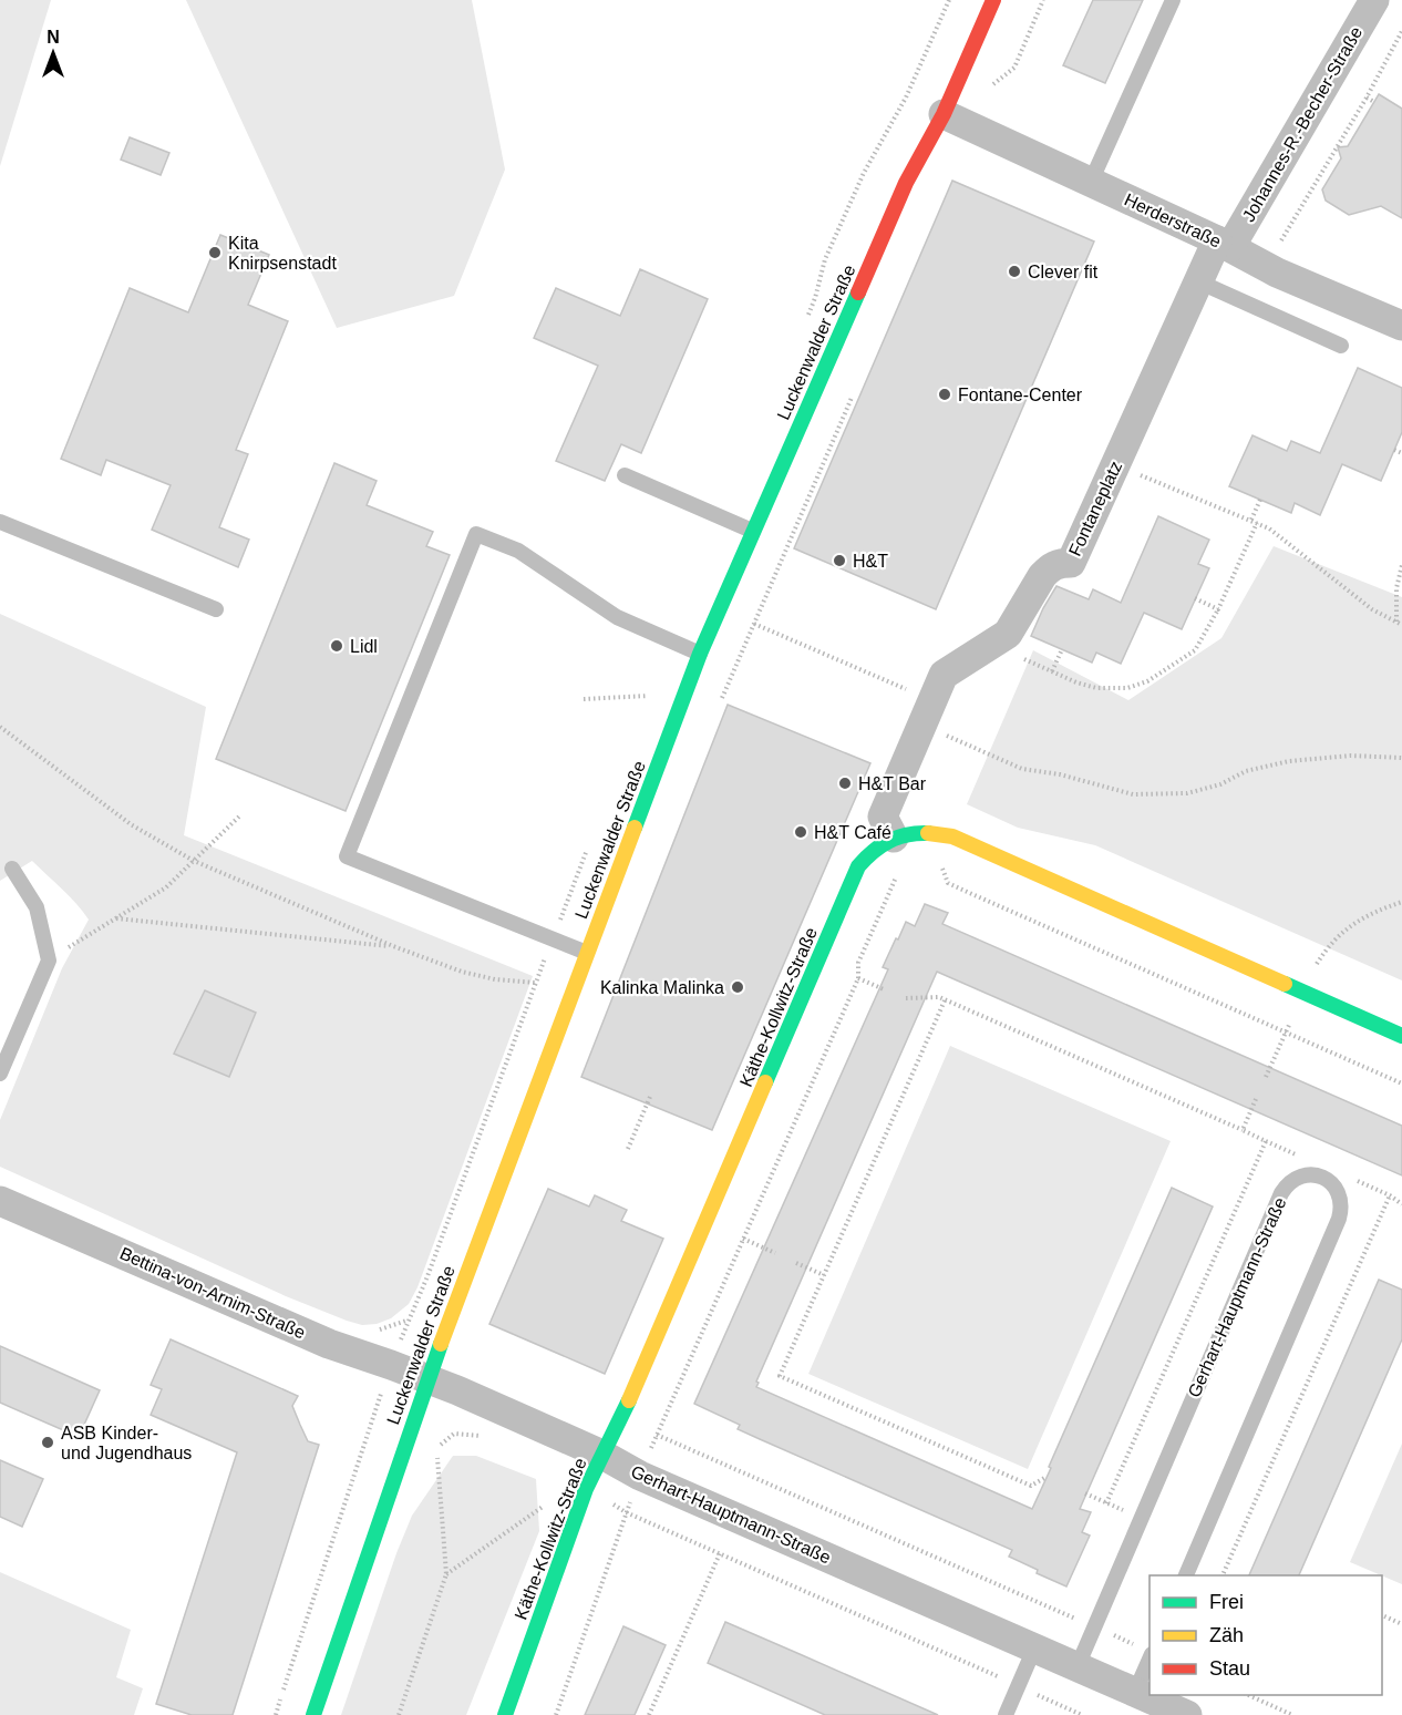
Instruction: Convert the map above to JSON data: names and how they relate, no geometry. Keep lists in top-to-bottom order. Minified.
{"streets":{"main road":["Luckenwalder Straße","Käthe-Kollwitz-Straße"],"street":["Johannes-R.-Becher-Straße","Herderstraße","Fontaneplatz","Bettina-von-Arnim-Straße","Gerhart-Hauptmann-Straße"]},"crossings":[["Johannes-R.-Becher-Straße","Herderstraße"],["Johannes-R.-Becher-Straße","Fontaneplatz"],["Herderstraße","Luckenwalder Straße"],["Herderstraße","Fontaneplatz"],["Luckenwalder Straße","Bettina-von-Arnim-Straße"],["Luckenwalder Straße","Gerhart-Hauptmann-Straße"],["Fontaneplatz","Käthe-Kollwitz-Straße"],["Käthe-Kollwitz-Straße","Gerhart-Hauptmann-Straße"],["Bettina-von-Arnim-Straße","Gerhart-Hauptmann-Straße"]],"places":["Kita Knirpsenstadt","Clever fit","Fontane-Center","H&T","Lidl","H&T Bar","H&T Café","Kalinka Malinka","ASB Kinder- und Jugendhaus"],"legend":["Frei","Zäh","Stau"],"north":"top"}
